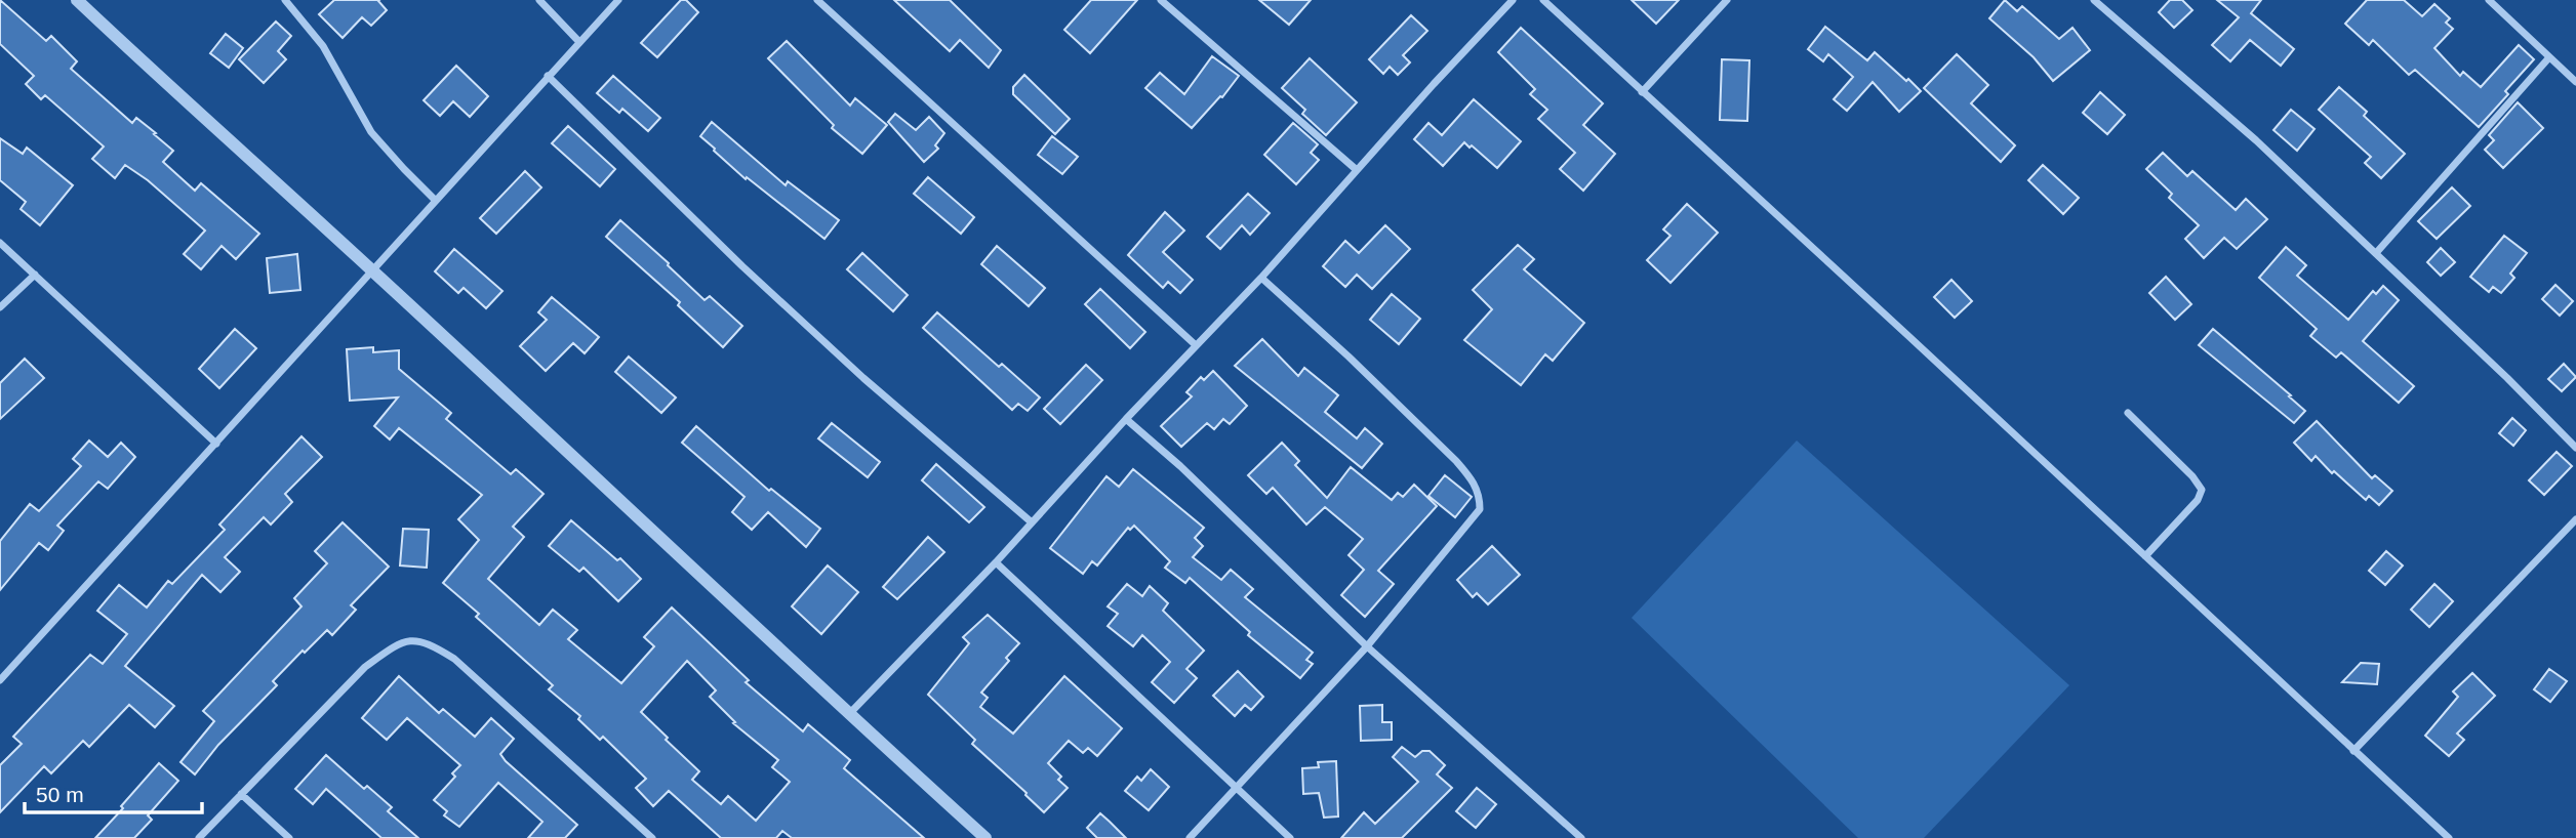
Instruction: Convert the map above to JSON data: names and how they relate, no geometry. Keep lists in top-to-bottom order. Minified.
{"scale_bar":"50 m"}
